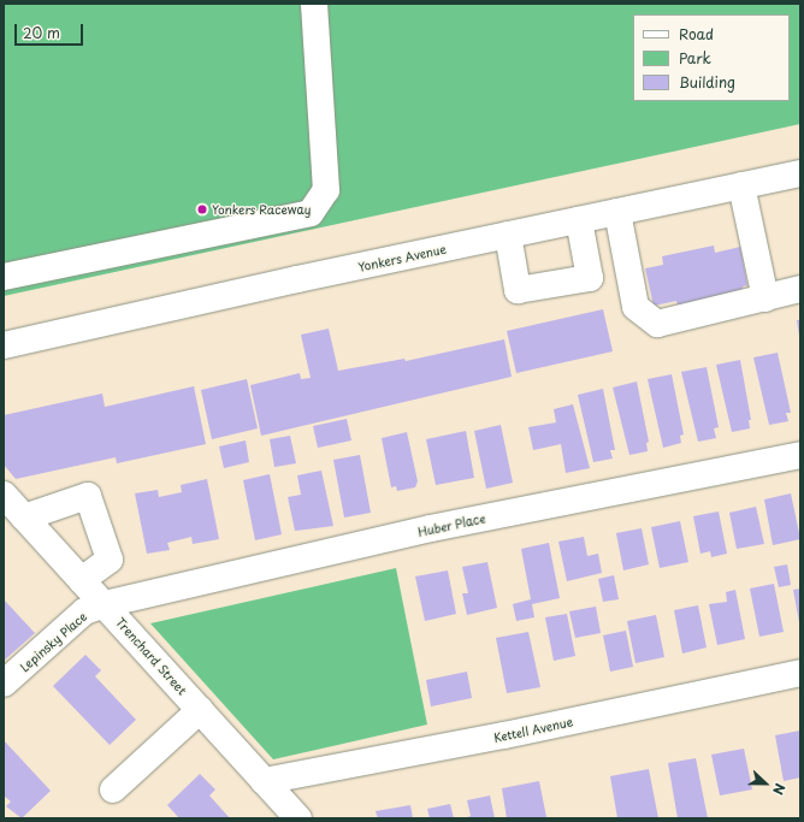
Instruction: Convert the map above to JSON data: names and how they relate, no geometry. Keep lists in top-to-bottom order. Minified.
{"streets":{"street":["Yonkers Avenue","Huber Place","Lepinsky Place","Trenchard Street","Kettell Avenue"]},"crossings":[["Huber Place","Lepinsky Place"],["Huber Place","Trenchard Street"],["Lepinsky Place","Trenchard Street"],["Trenchard Street","Kettell Avenue"]],"places":["Yonkers Raceway"],"legend":["Road","Park","Building"],"scale_bar":"20 m","north":"right"}
